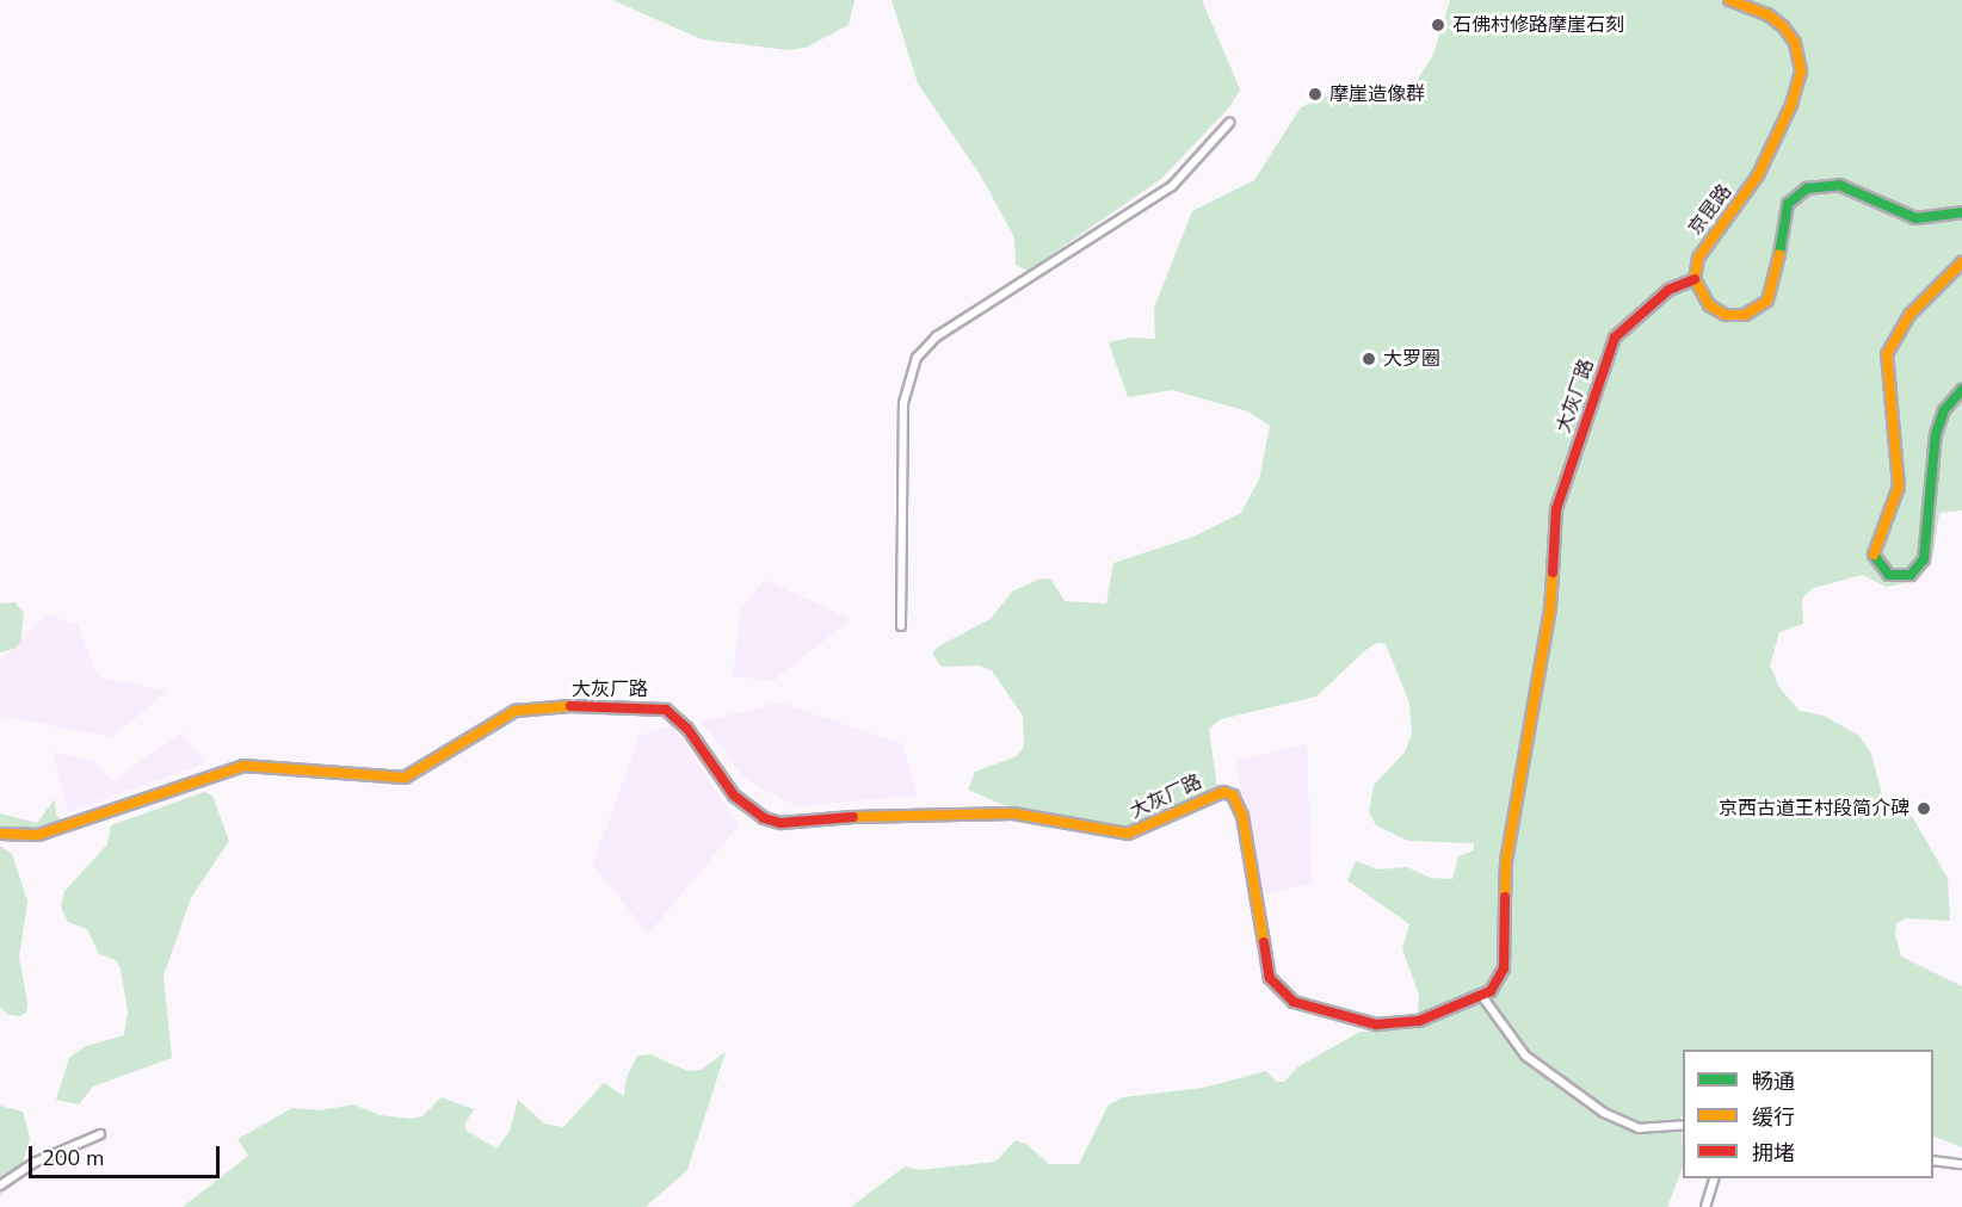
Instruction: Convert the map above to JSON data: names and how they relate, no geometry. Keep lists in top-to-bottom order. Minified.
{"streets":{"street":["京昆路","大灰厂路"]},"crossings":[["京昆路","大灰厂路"]],"places":["石佛村修路摩崖石刻","摩崖造像群","大罗圈","京西古道王村段简介碑"],"legend":["畅通","缓行","拥堵"],"scale_bar":"200 m"}
